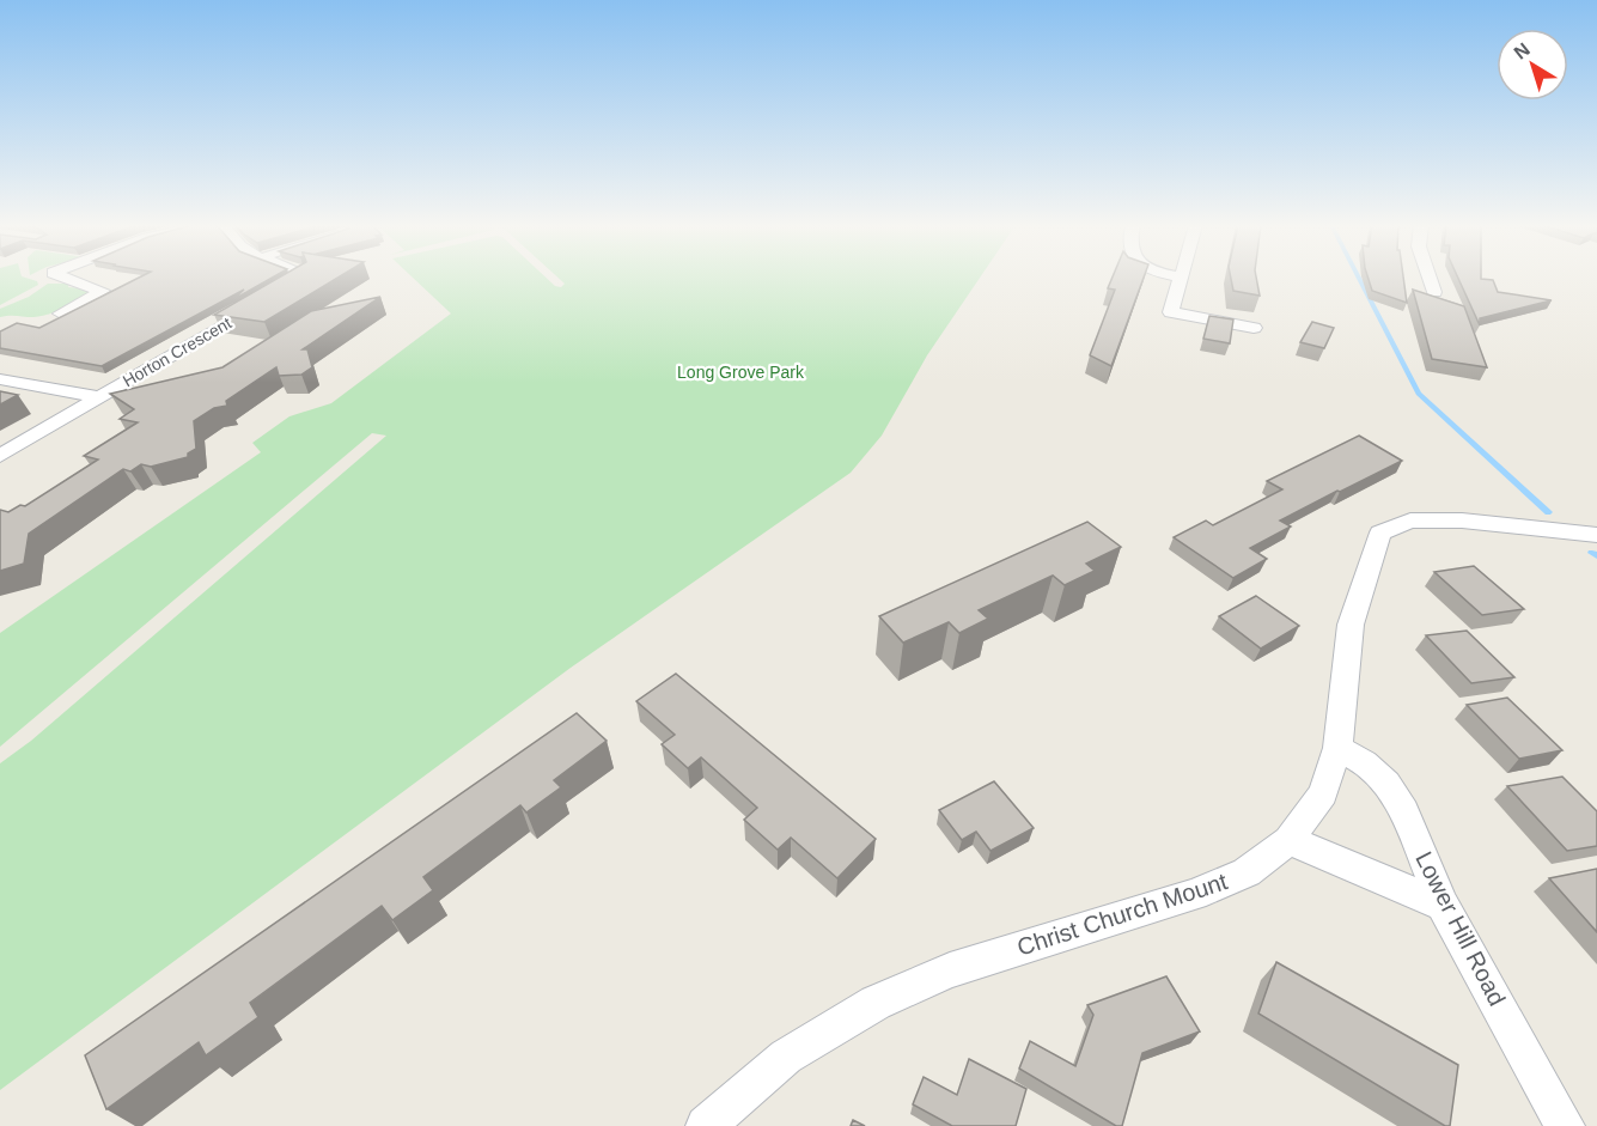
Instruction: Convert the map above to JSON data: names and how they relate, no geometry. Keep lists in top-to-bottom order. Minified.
{"streets":{"street":["Horton Crescent","Christ Church Mount","Lower Hill Road"]},"crossings":[["Christ Church Mount","Lower Hill Road"]],"parks":["Long Grove Park"],"north":"top left"}
